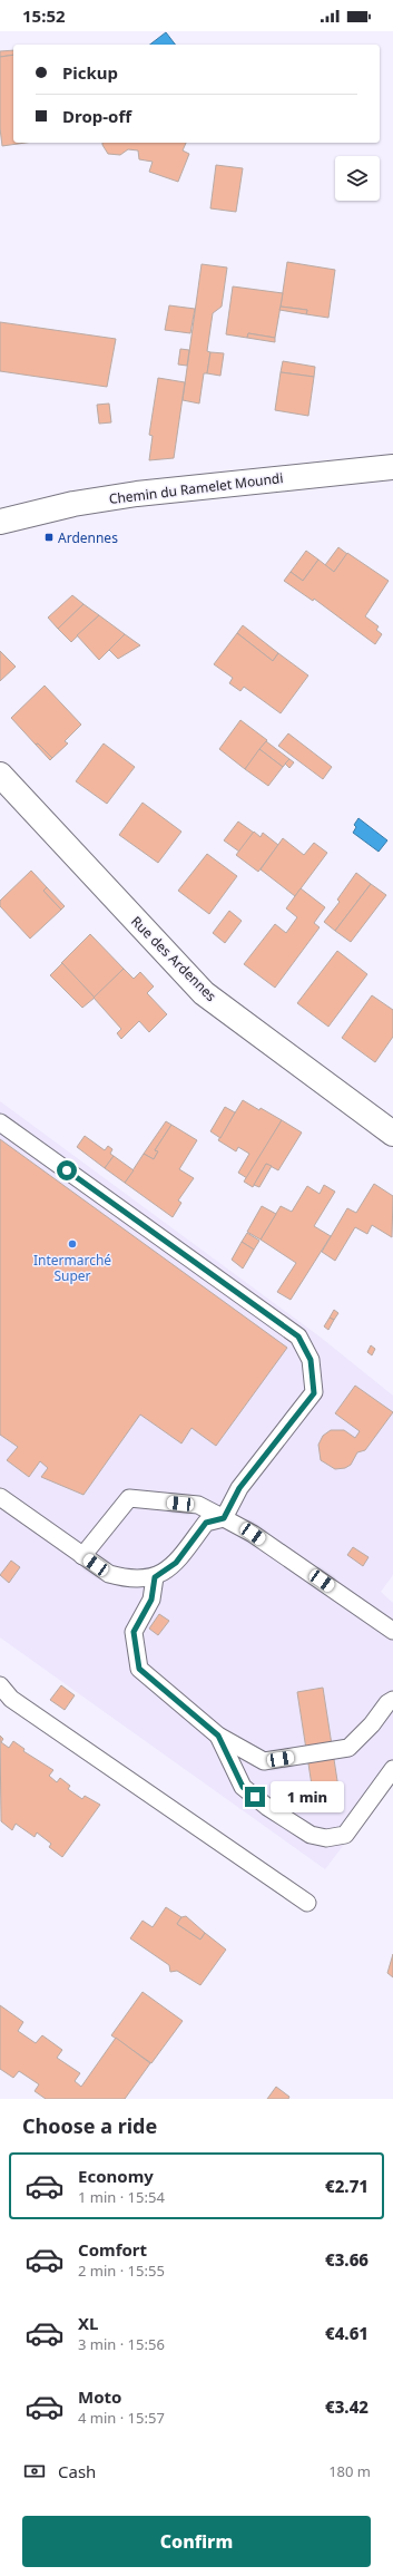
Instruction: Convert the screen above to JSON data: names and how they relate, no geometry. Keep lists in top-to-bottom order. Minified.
{"streets":{"street":["Chemin du Ramelet Moundi","Rue des Ardennes"]},"places":{"transit":["Ardennes"],"other":["Intermarché Super"]},"page":{"status":"15:52","banner":["Pickup","Drop-off"],"bubble":"1 min","heading":"Choose a ride","list":[{"name":"Economy","note":"1 min · 15:54","value":"€2.71"},{"name":"Comfort","note":"2 min · 15:55","value":"€3.66"},{"name":"XL","note":"3 min · 15:56","value":"€4.61"},{"name":"Moto","note":"4 min · 15:57","value":"€3.42"}],"pay":["Cash","180 m"],"buttons":"Confirm"}}
